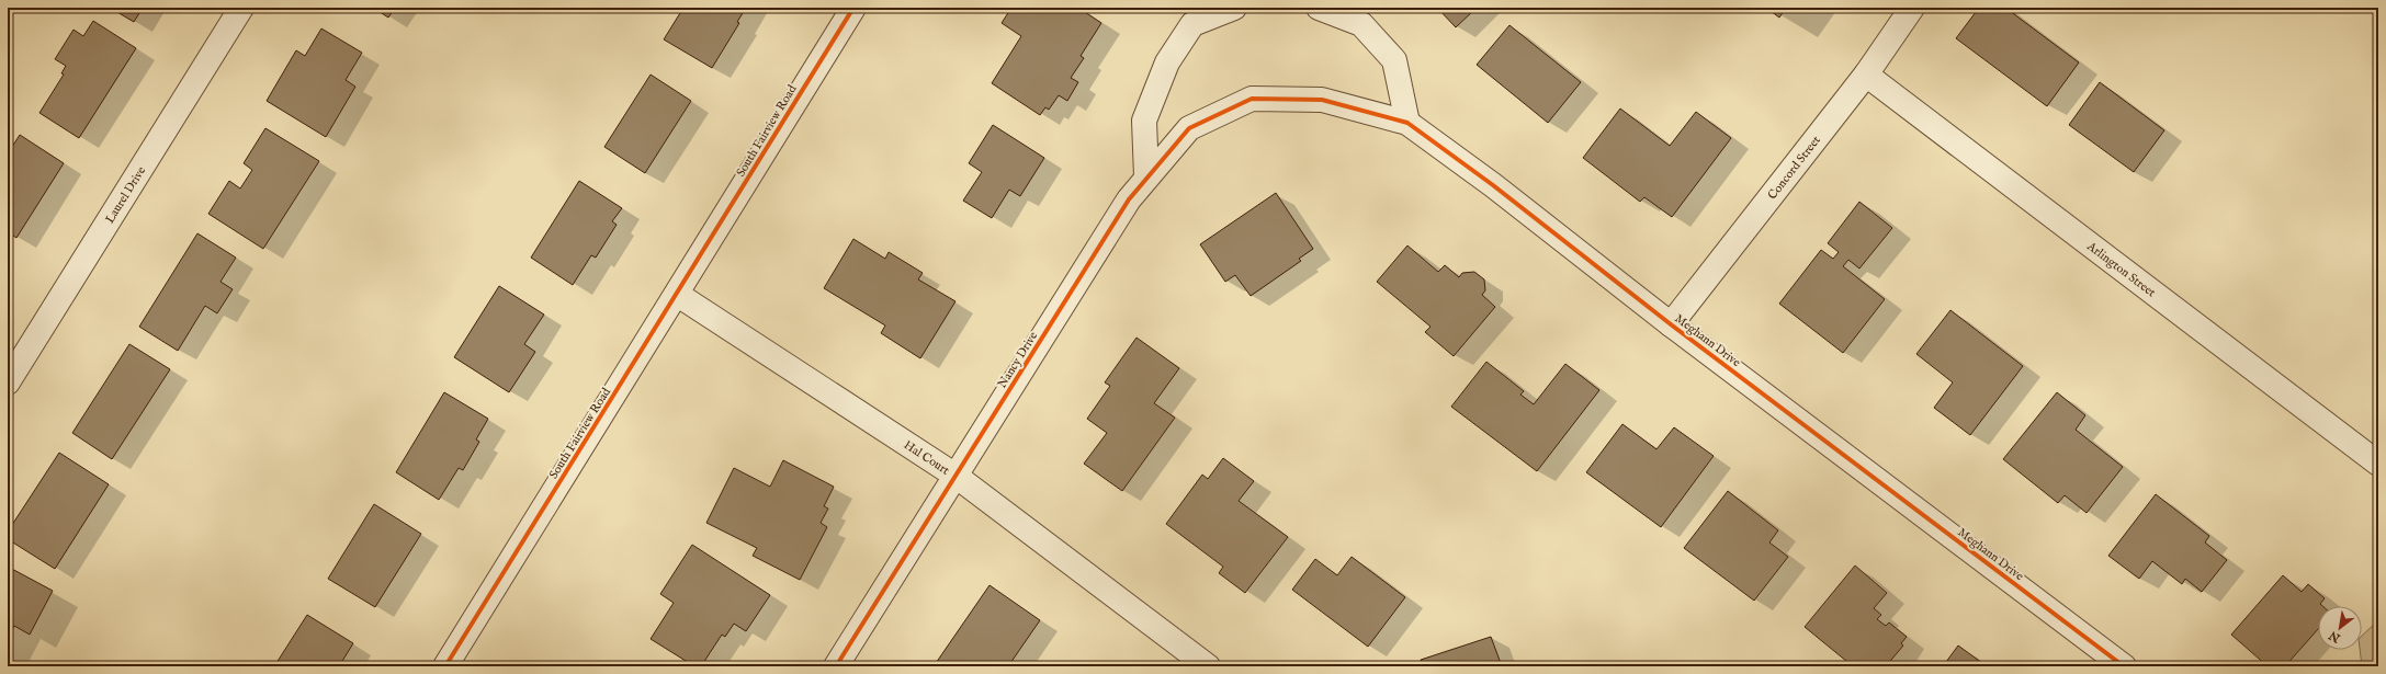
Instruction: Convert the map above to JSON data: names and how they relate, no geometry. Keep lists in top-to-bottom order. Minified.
{"streets":{"street":["South Fairview Road","Concord Street","Laurel Drive","Arlington Street","Meghann Drive","Nancy Drive","Hal Court"]},"crossings":[["South Fairview Road","Hal Court"],["Concord Street","Arlington Street"],["Concord Street","Meghann Drive"],["Meghann Drive","Nancy Drive"],["Nancy Drive","Hal Court"]],"north":"bottom left"}
